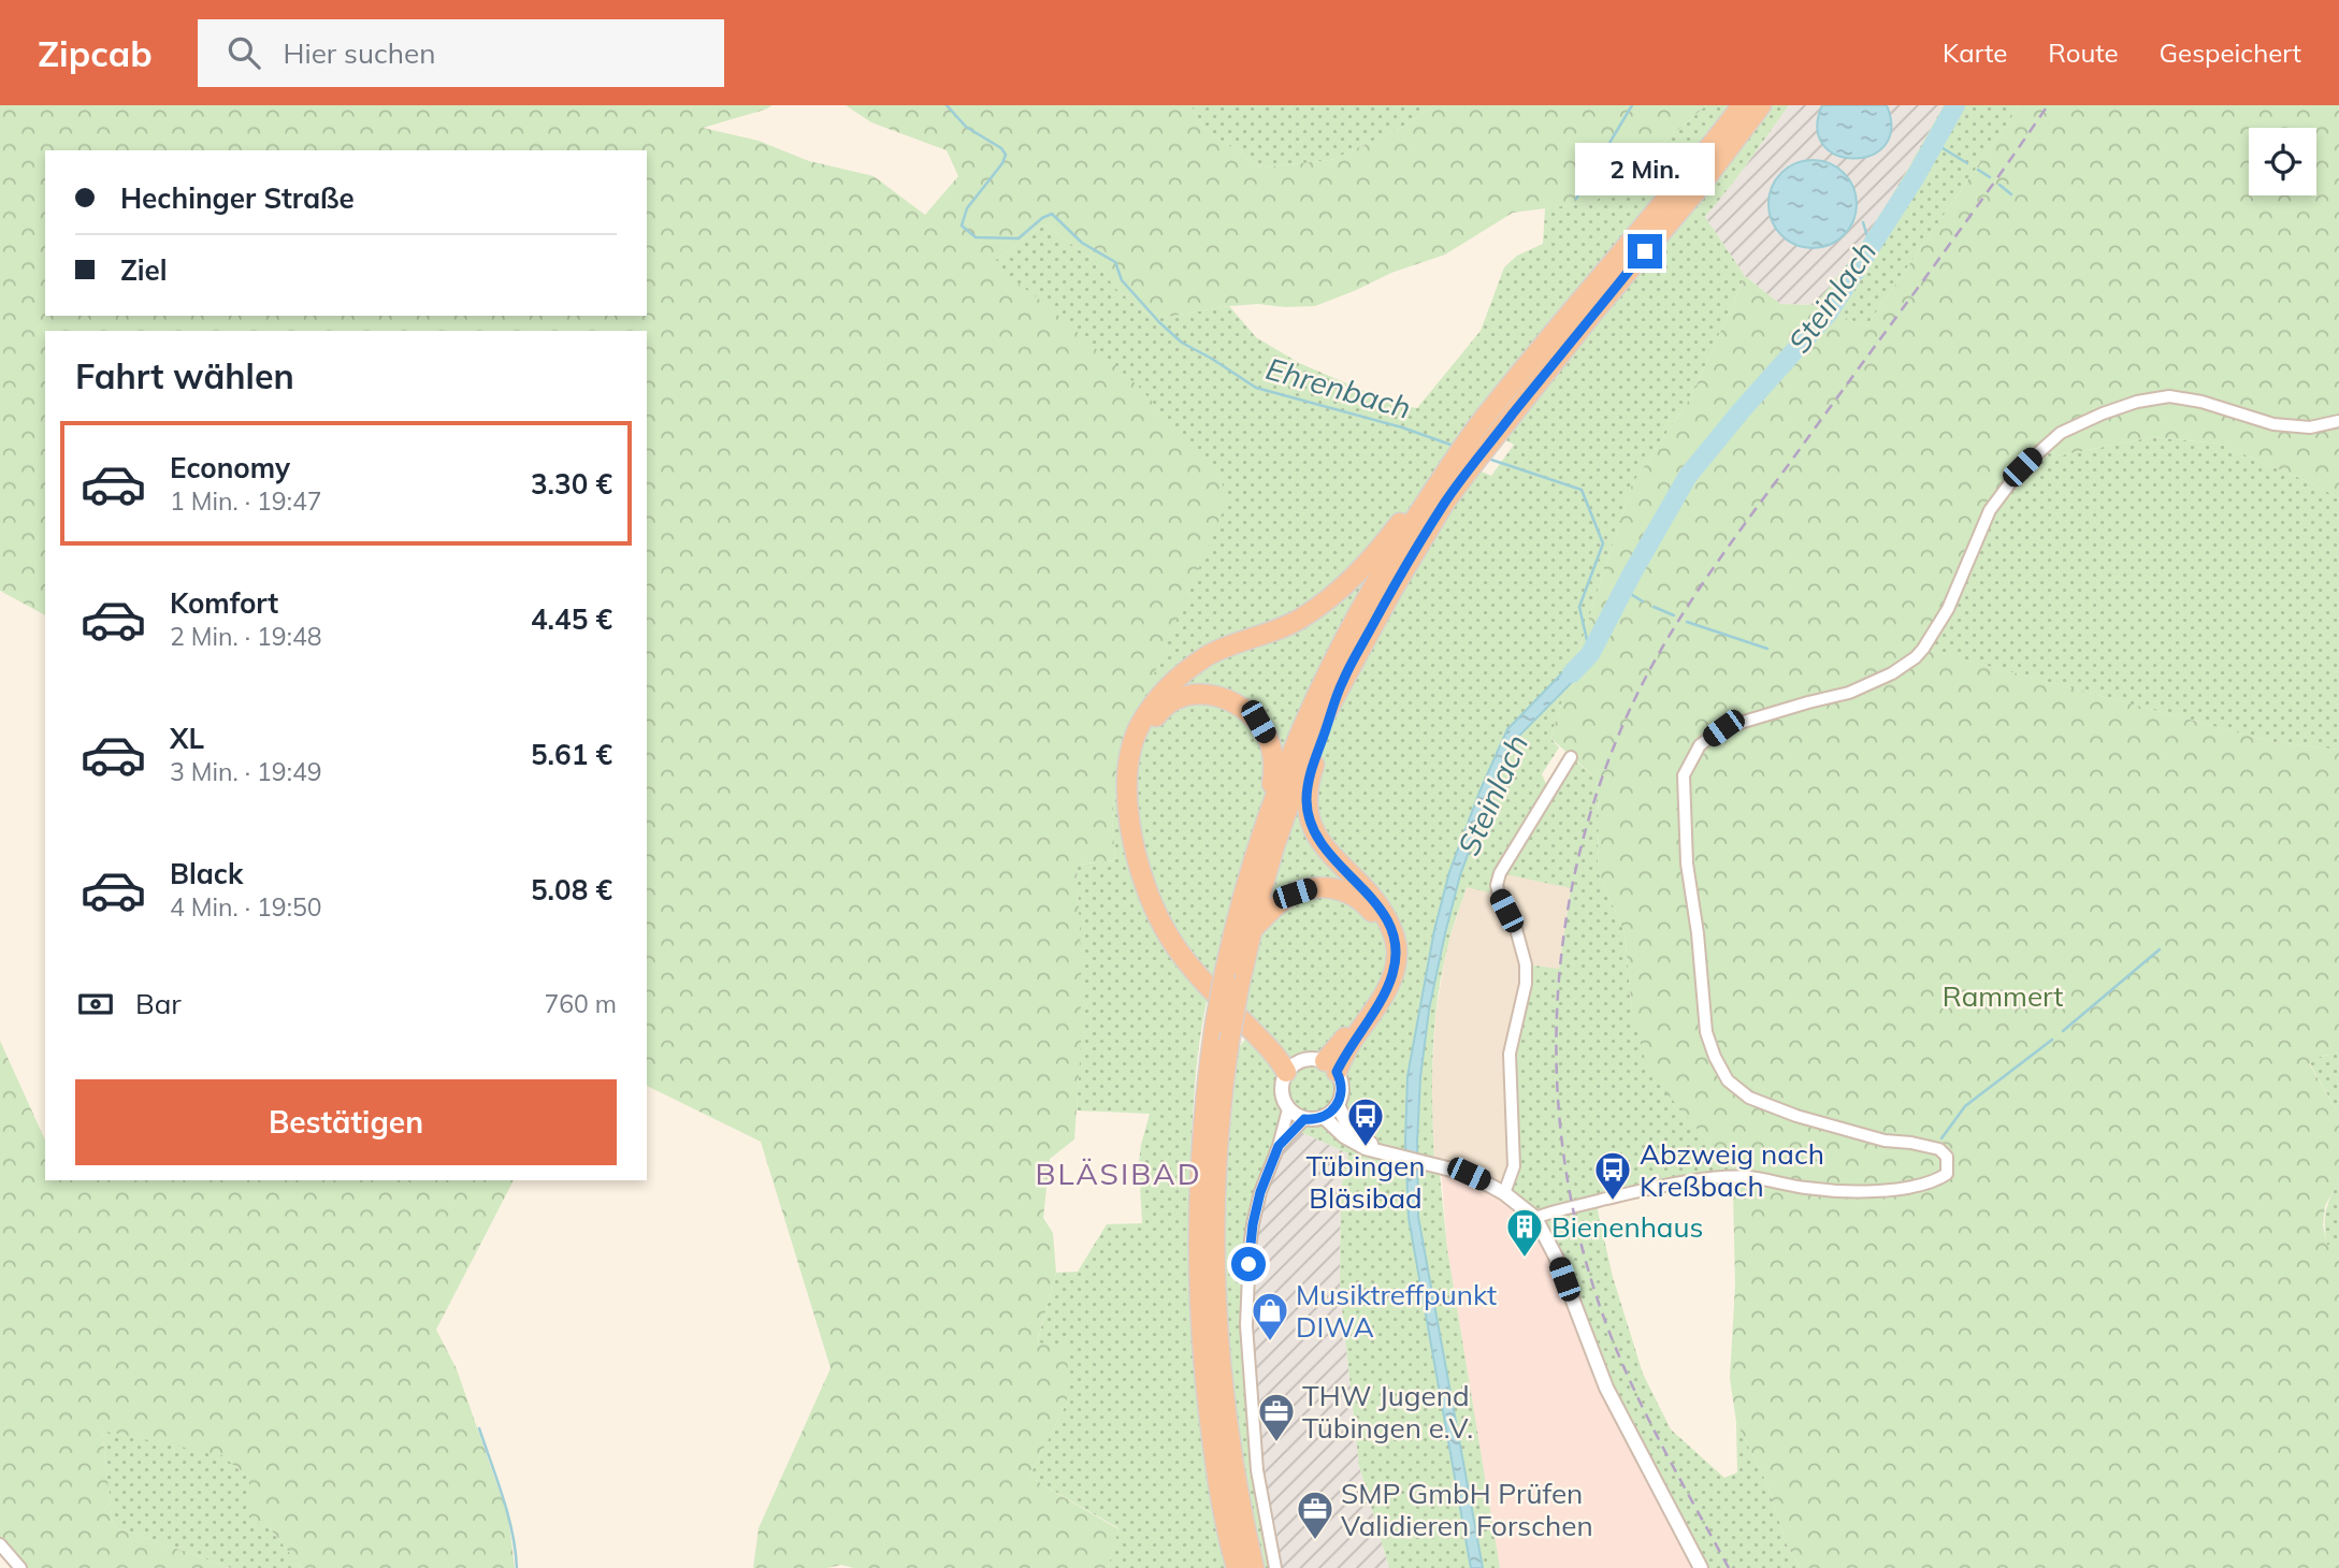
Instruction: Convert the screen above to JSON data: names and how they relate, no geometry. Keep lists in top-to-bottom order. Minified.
{"districts":["BLÄSIBAD"],"water":["Steinlach","Ehrenbach"],"parks":["Rammert"],"places":{"bus stop":["Tübingen Bläsibad","Abzweig nach Kreßbach"],"building":["Bienenhaus"],"shop":["Musiktreffpunkt DIWA"],"office":["THW Jugend Tübingen e.V.","SMP GmbH Prüfen Validieren Forschen"]},"page":{"header":"Zipcab","search":"Hier suchen","nav":["Karte","Route","Gespeichert"],"bubble":"2 Min.","banner":["Hechinger Straße","Ziel"],"heading":"Fahrt wählen","list":[{"name":"Economy","note":"1 Min. · 19:47","value":"3.30 €"},{"name":"Komfort","note":"2 Min. · 19:48","value":"4.45 €"},{"name":"XL","note":"3 Min. · 19:49","value":"5.61 €"},{"name":"Black","note":"4 Min. · 19:50","value":"5.08 €"}],"pay":["Bar","760 m"],"buttons":"Bestätigen"}}
